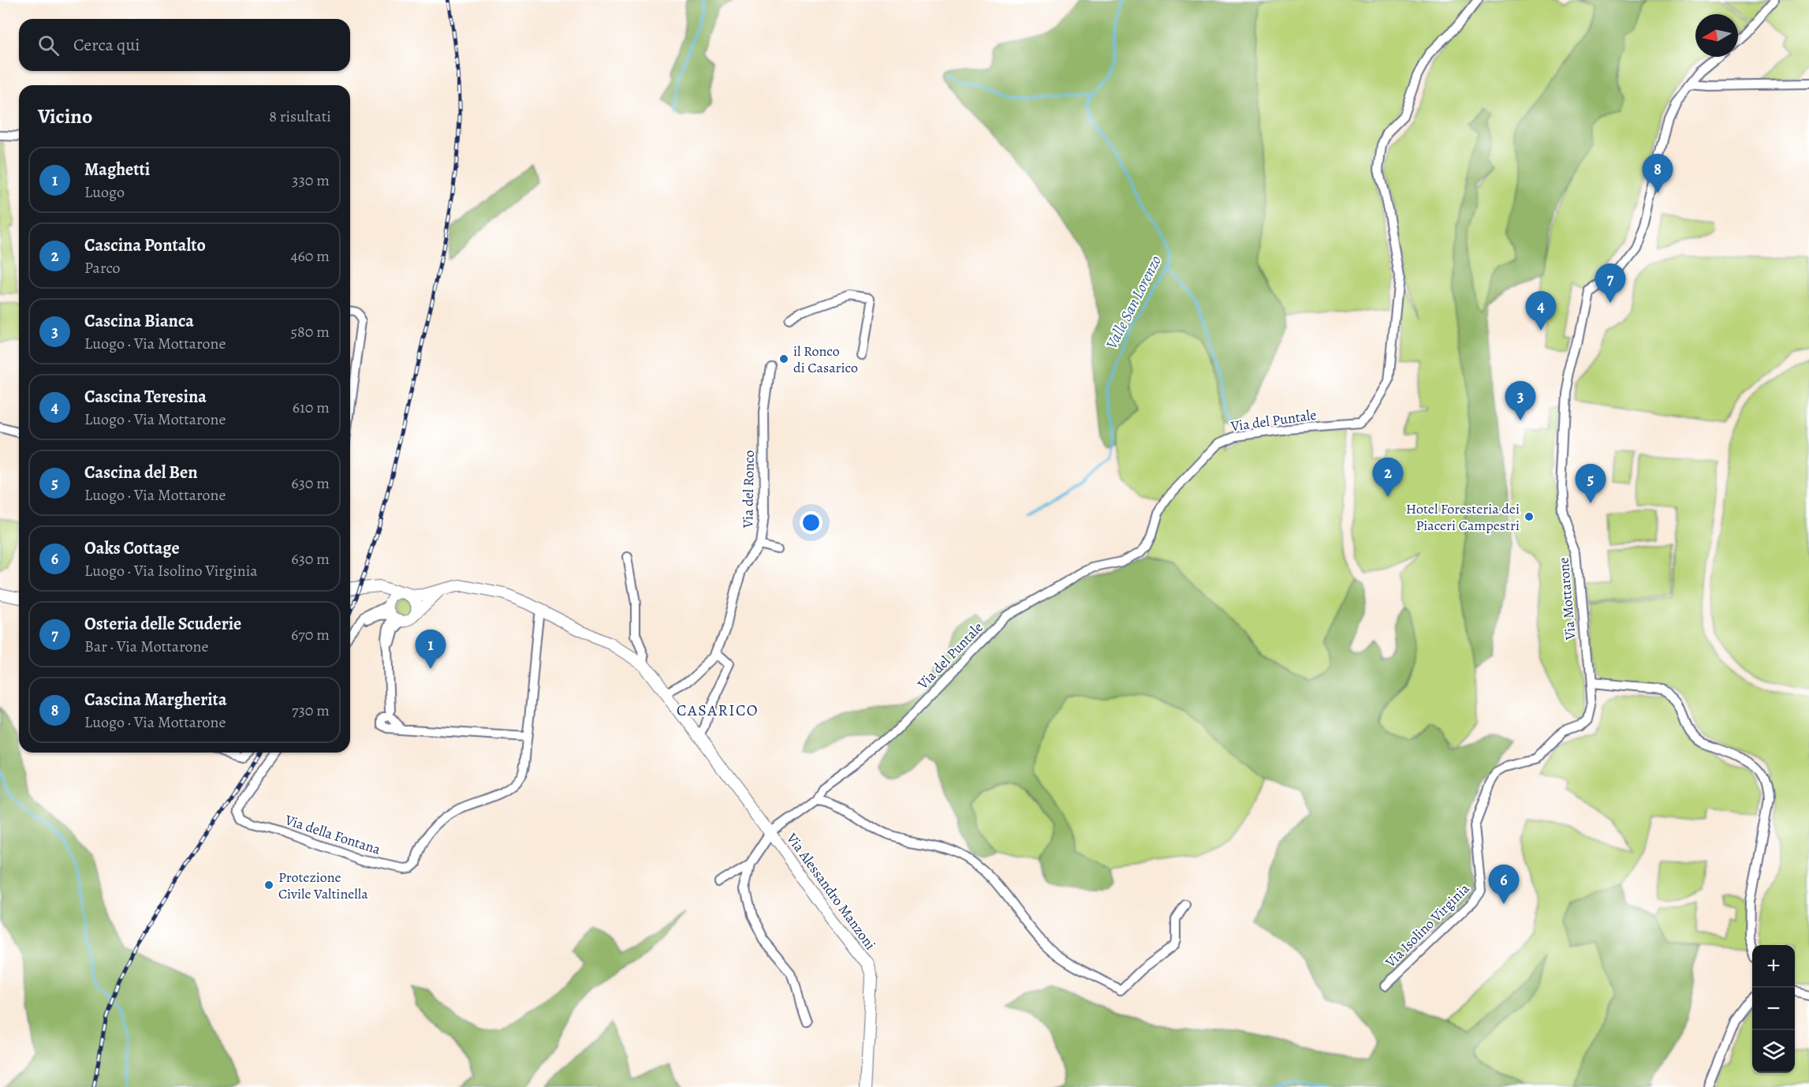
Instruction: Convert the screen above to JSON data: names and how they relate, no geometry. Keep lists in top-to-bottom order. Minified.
{"streets":{"street":["Via del Puntale","Via del Ronco","Via Mottarone","Via della Fontana","Via Alessandro Manzoni","Via Isolino Virginia"]},"crossings":[["Via del Puntale","Via Alessandro Manzoni"],["Via del Ronco","Via Alessandro Manzoni"],["Via Mottarone","Via Isolino Virginia"],["Via della Fontana","Via Alessandro Manzoni"]],"districts":["CASARICO"],"water":["Valle San Lorenzo"],"places":["il Ronco di Casarico","Hotel Foresteria dei Piaceri Campestri","Protezione Civile Valtinella"],"north":"left","page":{"search":"Cerca qui","heading":["Vicino","8 risultati"],"list":[{"mark":"1","name":"Maghetti","note":"Luogo","value":"330 m"},{"mark":"2","name":"Cascina Pontalto","note":"Parco","value":"460 m"},{"mark":"3","name":"Cascina Bianca","note":"Luogo · Via Mottarone","value":"580 m"},{"mark":"4","name":"Cascina Teresina","note":"Luogo · Via Mottarone","value":"610 m"},{"mark":"5","name":"Cascina del Ben","note":"Luogo · Via Mottarone","value":"630 m"},{"mark":"6","name":"Oaks Cottage","note":"Luogo · Via Isolino Virginia","value":"630 m"},{"mark":"7","name":"Osteria delle Scuderie","note":"Bar · Via Mottarone","value":"670 m"},{"mark":"8","name":"Cascina Margherita","note":"Luogo · Via Mottarone","value":"730 m"}],"pins":["8","7","4","3","2","5","1","6"],"map_buttons":["+","−"]}}
